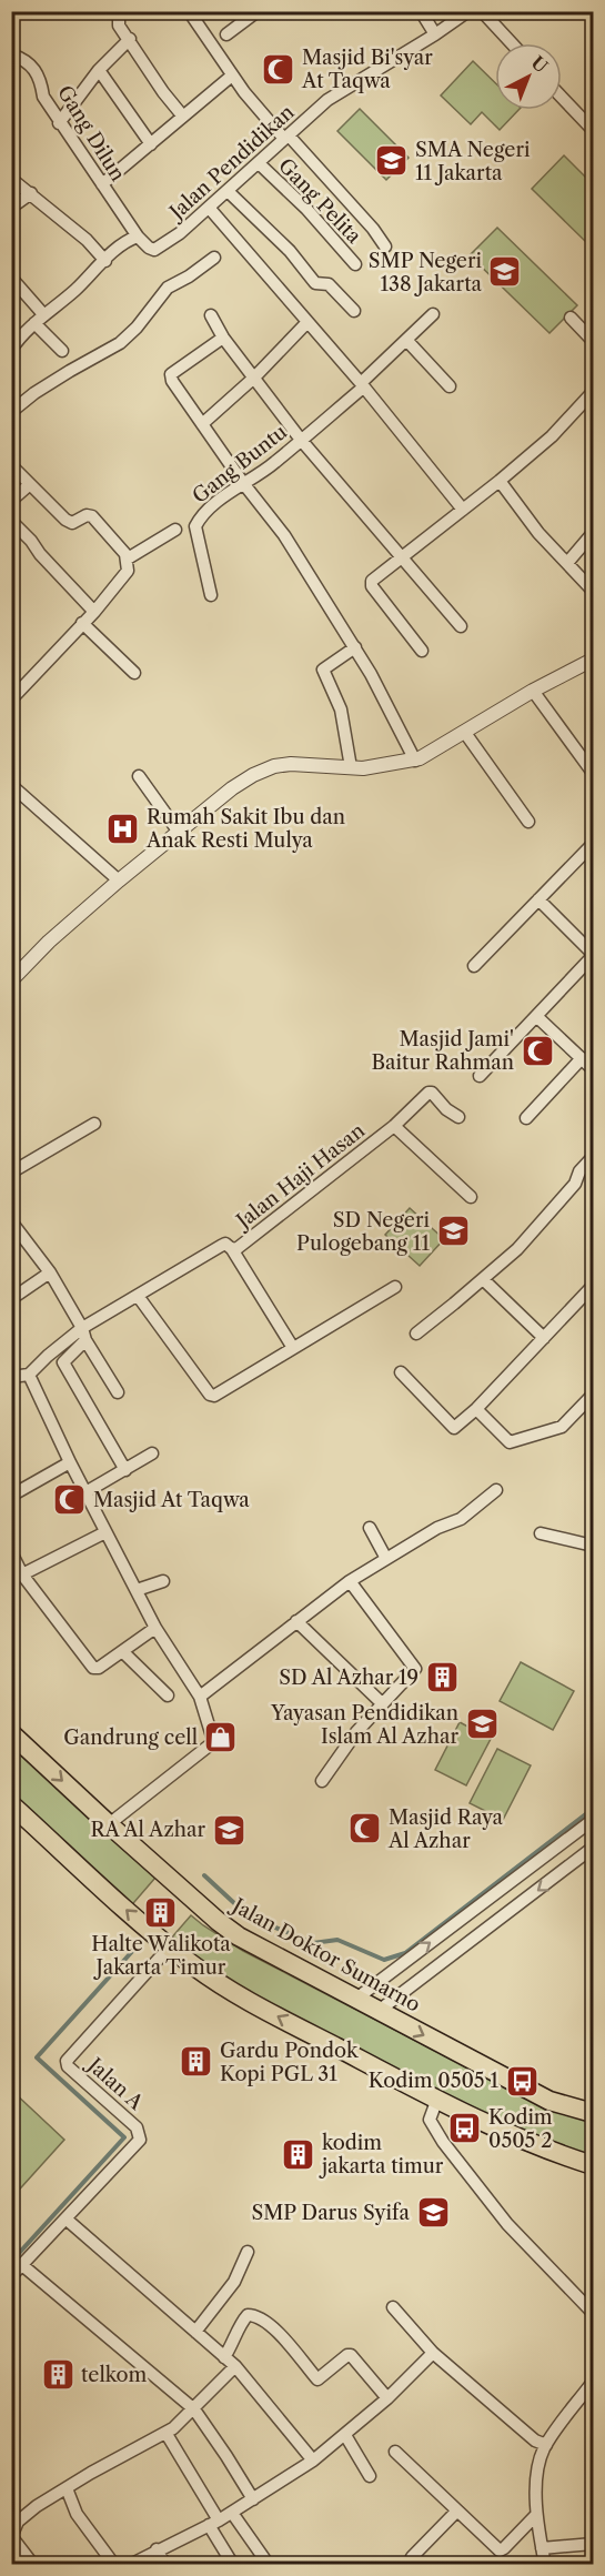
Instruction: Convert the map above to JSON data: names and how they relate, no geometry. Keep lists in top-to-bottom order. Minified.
{"streets":{"main road":["Jalan Doktor Sumarno"],"street":["Gang Dilun","Jalan Pendidikan","Gang Pelita","Gang Buntu","Jalan Haji Hasan","Jalan A"]},"crossings":[["Gang Dilun","Jalan Pendidikan"],["Jalan Pendidikan","Gang Pelita"]],"places":{"mosque":["Masjid Bi'syar At Taqwa","Masjid Jami' Baitur Rahman","Masjid At Taqwa","Masjid Raya Al Azhar"],"school or university":["SMA Negeri 11 Jakarta","SMP Negeri 138 Jakarta","SD Negeri Pulogebang 11","Yayasan Pendidikan Islam Al Azhar","RA Al Azhar","SMP Darus Syifa"],"hospital":["Rumah Sakit Ibu dan Anak Resti Mulya"],"building":["SD Al Azhar 19","Halte Walikota Jakarta Timur","Gardu Pondok Kopi PGL 31","kodim jakarta timur","telkom"],"shop":["Gandrung cell"],"bus stop":["Kodim 0505 1","Kodim 0505 2"]},"north":"top right"}
